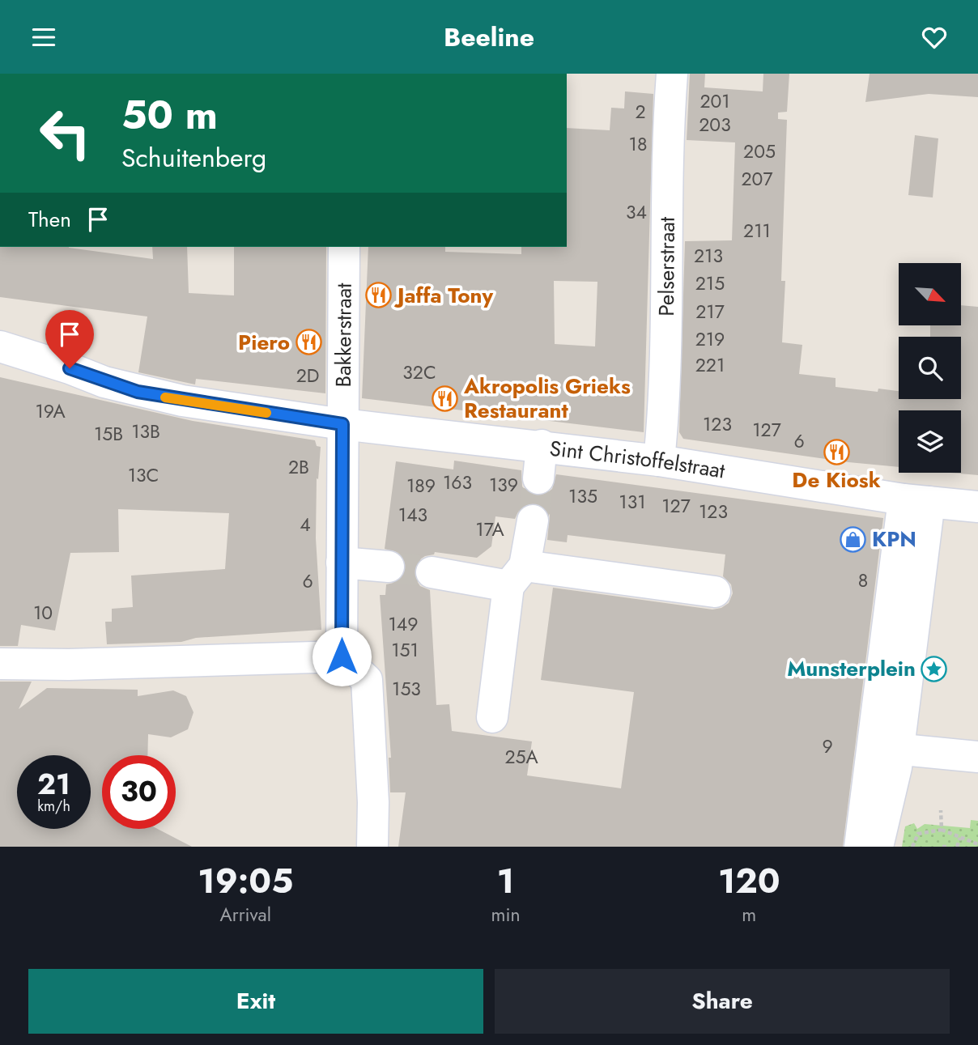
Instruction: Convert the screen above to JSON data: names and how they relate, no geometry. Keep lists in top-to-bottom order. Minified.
{"streets":{"street":["Pelserstraat","Bakkerstraat","Sint Christoffelstraat"]},"crossings":[["Pelserstraat","Sint Christoffelstraat"],["Bakkerstraat","Sint Christoffelstraat"]],"places":{"restaurant":["Jaffa Tony","Piero","Akropolis Grieks Restaurant","De Kiosk"],"shop":["KPN"],"place":["Munsterplein"]},"house_numbers":["201","2","203","18","205","207","34","211","213","215","217","219","221","32C","2D","19A","123","127","13B","15B","6","2B","13C","163","139","189","135","131","127","123","143","4","17A","8","6","10","149","151","153","9","25A"],"north":"bottom right","page":{"header":"Beeline","turn":["50 m","Schuitenberg"],"then":"Then","speed":"21 km/h","limit":"30","eta":["19:05","Arrival","1","min","120","m"],"buttons":["Exit","Share"]}}
